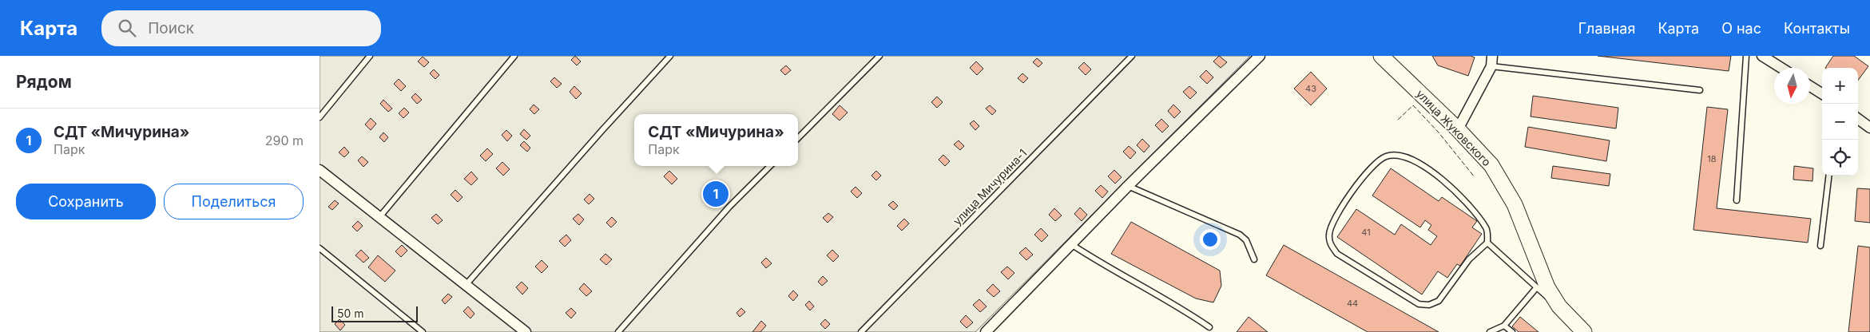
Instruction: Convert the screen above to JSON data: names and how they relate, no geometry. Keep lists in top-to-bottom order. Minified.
{"streets":{"main road":["улица Жуковского"],"lane":["улица Мичурина-1"]},"house_numbers":["43","18","41","44"],"scale_bar":"50 m","north":"bottom","page":{"header":"Карта","search":"Поиск","nav":["Главная","Карта","О нас","Контакты"],"heading":"Рядом","map_buttons":["+","−"],"list":[{"mark":"1","name":"СДТ «Мичурина»","note":"Парк","value":"290 m"}],"popup":["СДТ «Мичурина»","Парк"],"buttons":["Сохранить","Поделиться"],"pins":"1","scale":"50 m"}}
